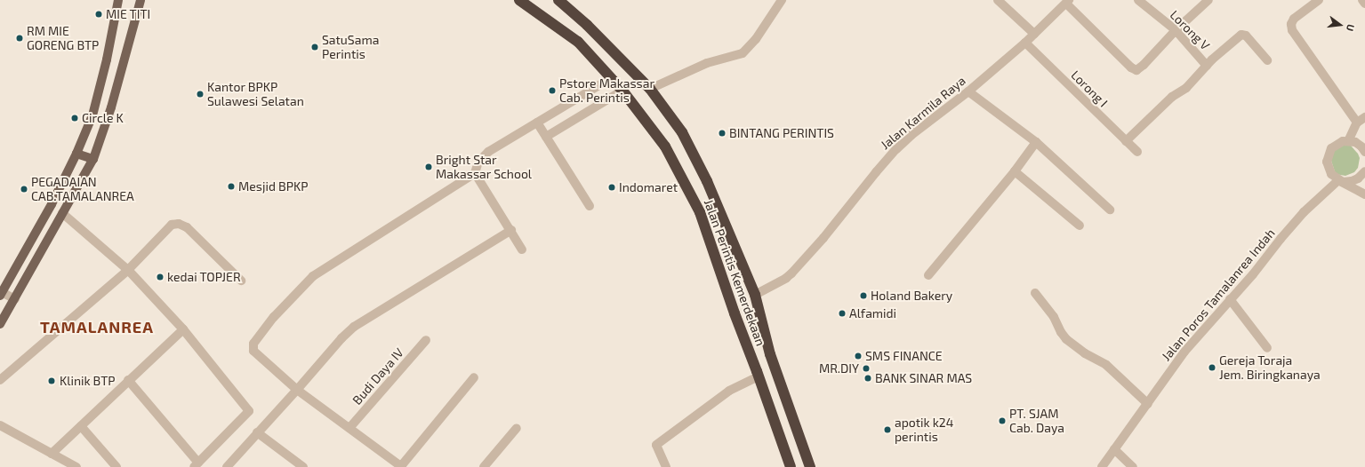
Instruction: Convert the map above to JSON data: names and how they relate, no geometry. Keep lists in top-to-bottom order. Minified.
{"streets":{"highway":["Jalan Perintis Kemerdekaan"],"street":["Lorong V","Lorong I","Jalan Karmila Raya","Jalan Poros Tamalanrea Indah","Budi Daya IV"]},"crossings":[["Lorong I","Jalan Karmila Raya"],["Jalan Karmila Raya","Jalan Perintis Kemerdekaan"]],"districts":["TAMALANREA"],"places":["MIE TITI","RM MIE GORENG BTP","SatuSama Perintis","Pstore Makassar Cab. Perintis","Kantor BPKP Sulawesi Selatan","Circle K","BINTANG PERINTIS","Bright Star Makassar School","Mesjid BPKP","Indomaret","PEGADAIAN CAB.TAMALANREA","kedai TOPJER","Holand Bakery","Alfamidi","SMS FINANCE","Gereja Toraja Jem. Biringkanaya","MR.DIY","BANK SINAR MAS","Klinik BTP","PT. SJAM Cab. Daya","apotik k24 perintis"],"north":"right"}
